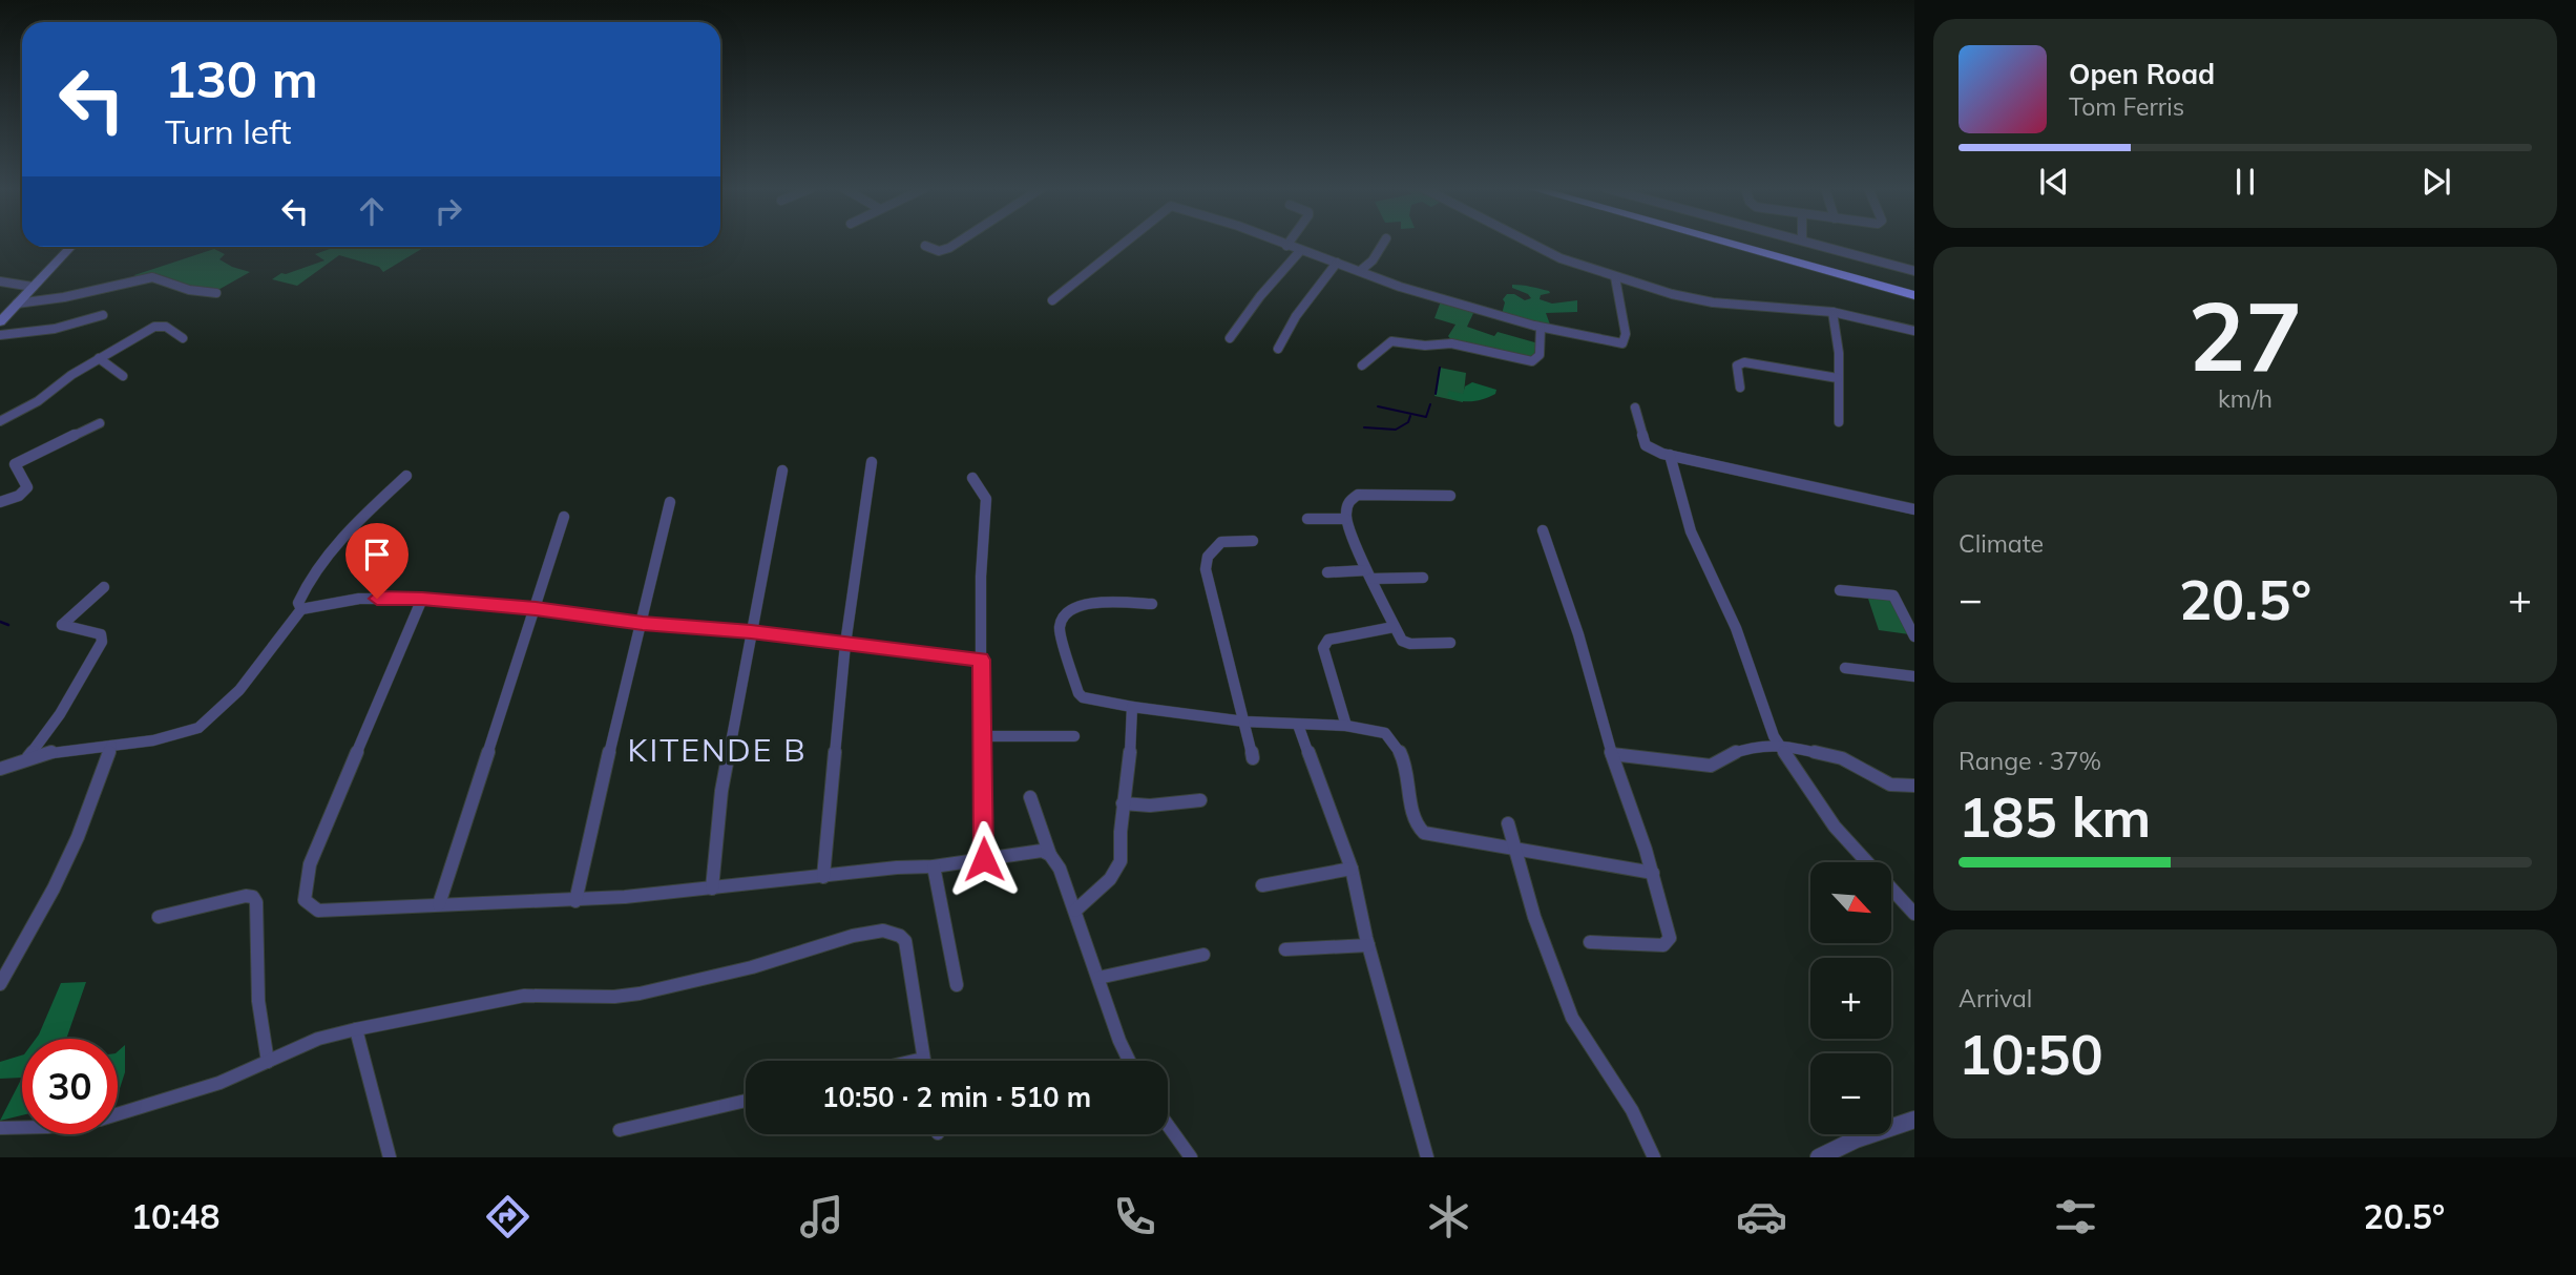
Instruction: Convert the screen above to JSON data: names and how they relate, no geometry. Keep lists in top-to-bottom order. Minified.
{"districts":["KITENDE B"],"north":"bottom right","page":{"turn":["130 m","Turn left"],"song":["Open Road","Tom Ferris"],"tile":[["27","km/h"],"Climate",["Range · 37%","185 km"],["Arrival","10:50"]],"heat":["−","20.5°","+"],"map_buttons":["+","−"],"limit":"30","trip":"10:50 · 2 min · 510 m","tabs":["10:48","20.5°"]}}
